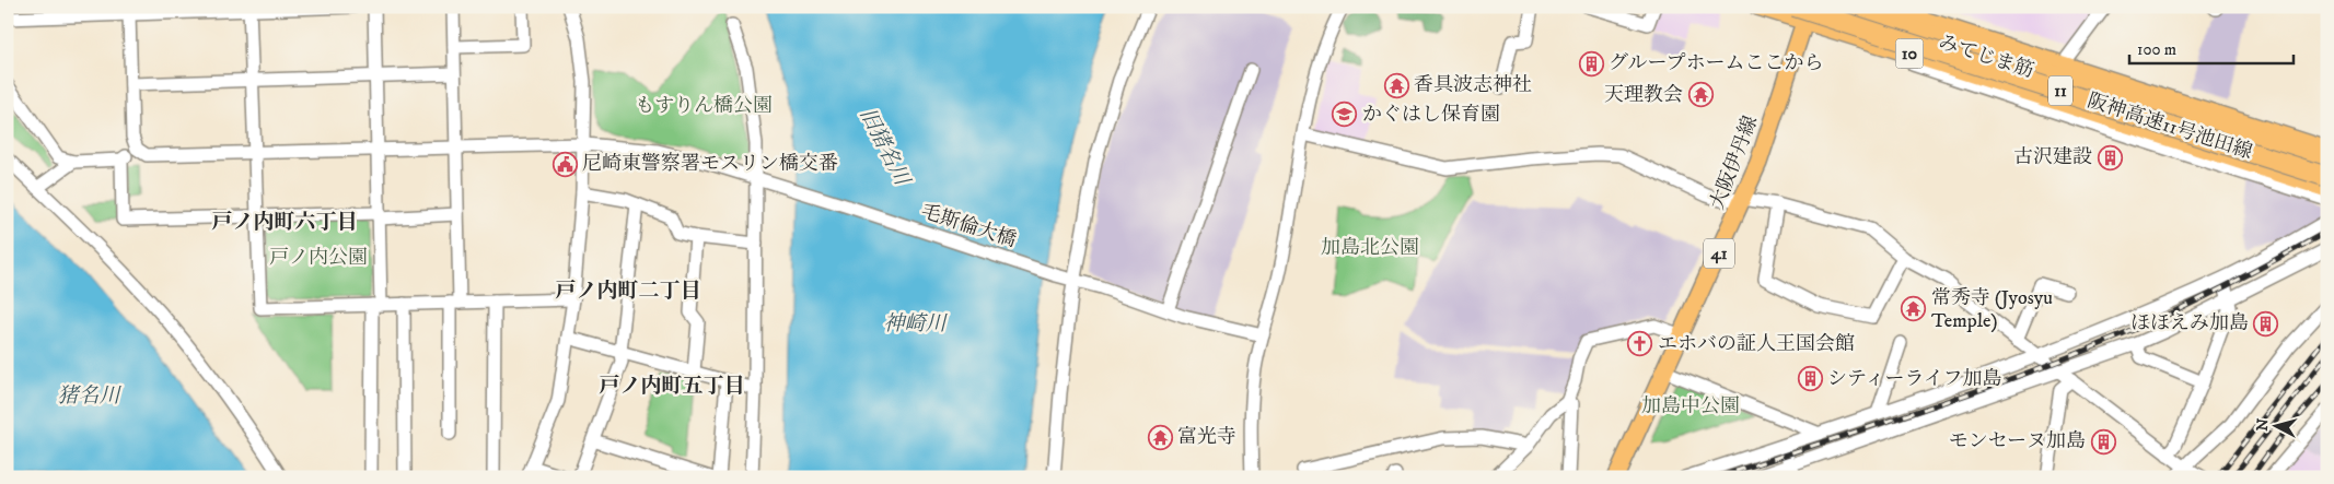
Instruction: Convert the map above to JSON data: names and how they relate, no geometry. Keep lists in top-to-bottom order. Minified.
{"streets":{"highway":["11","阪神高速11号池田線"],"main road":["10","みてじま筋","大阪伊丹線","41"],"street":["毛斯倫大橋"]},"crossings":[["みてじま筋","阪神高速11号池田線"],["みてじま筋","大阪伊丹線"],["阪神高速11号池田線","大阪伊丹線"]],"districts":["戸ノ内町六丁目","戸ノ内町二丁目","戸ノ内町五丁目"],"water":["旧猪名川","神崎川","猪名川"],"parks":["もすりん橋公園","加島北公園","戸ノ内公園","加島中公園"],"places":{"building":["グループホームここから","古沢建設","ほほえみ加島","シティーライフ加島","モンセーヌ加島"],"temple":["香具波志神社","天理教会","常秀寺 (Jyosyu Temple)","富光寺"],"school or university":["かぐはし保育園"],"public building":["尼崎東警察署モスリン橋交番"],"church":["エホバの証人王国会館"]},"scale_bar":"100 m","north":"left"}
